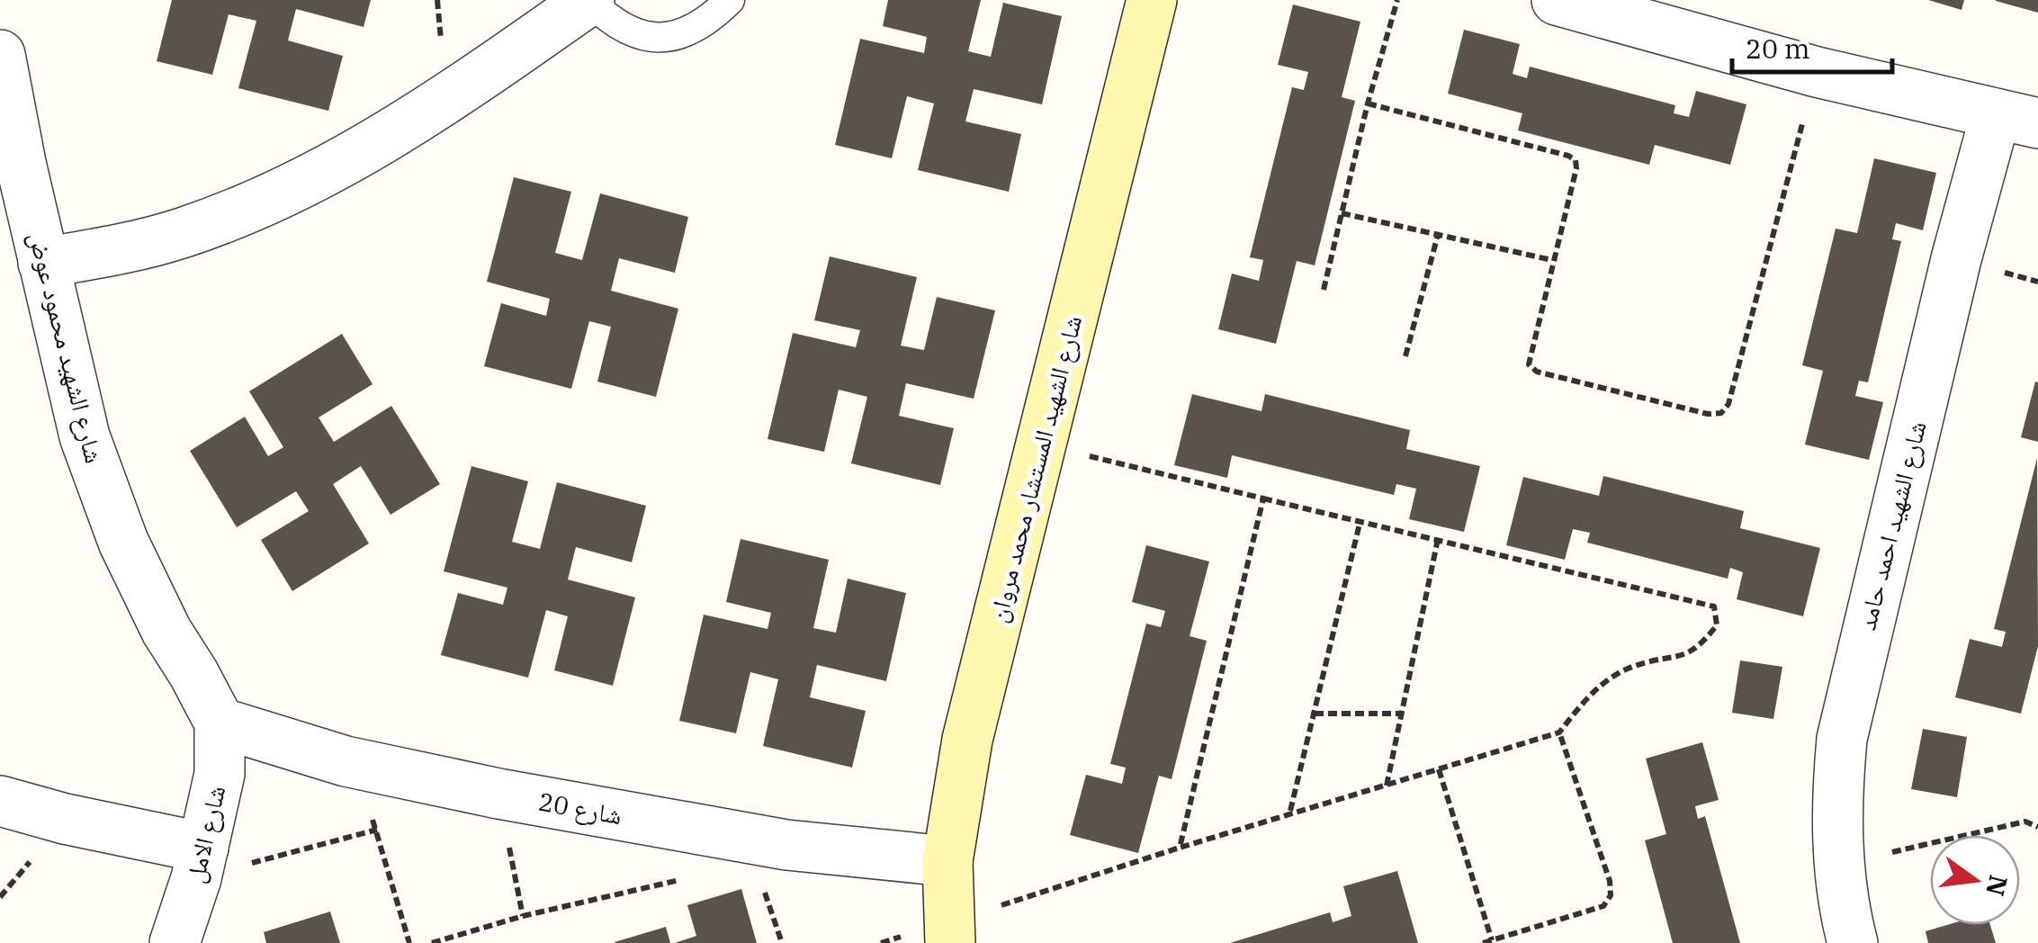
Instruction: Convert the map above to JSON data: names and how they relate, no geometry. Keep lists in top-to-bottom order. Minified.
{"streets":{"street":["شارع الشهيد محمود عوض","شارع الشهيد المستشار محمد مروان","شارع الشهيد احمد حامد","شارع 20","شارع الامل"]},"crossings":[["شارع الشهيد محمود عوض","شارع 20"],["شارع الشهيد محمود عوض","شارع الامل"],["شارع الشهيد المستشار محمد مروان","شارع 20"],["شارع 20","شارع الامل"]],"scale_bar":"20 m","north":"right"}
